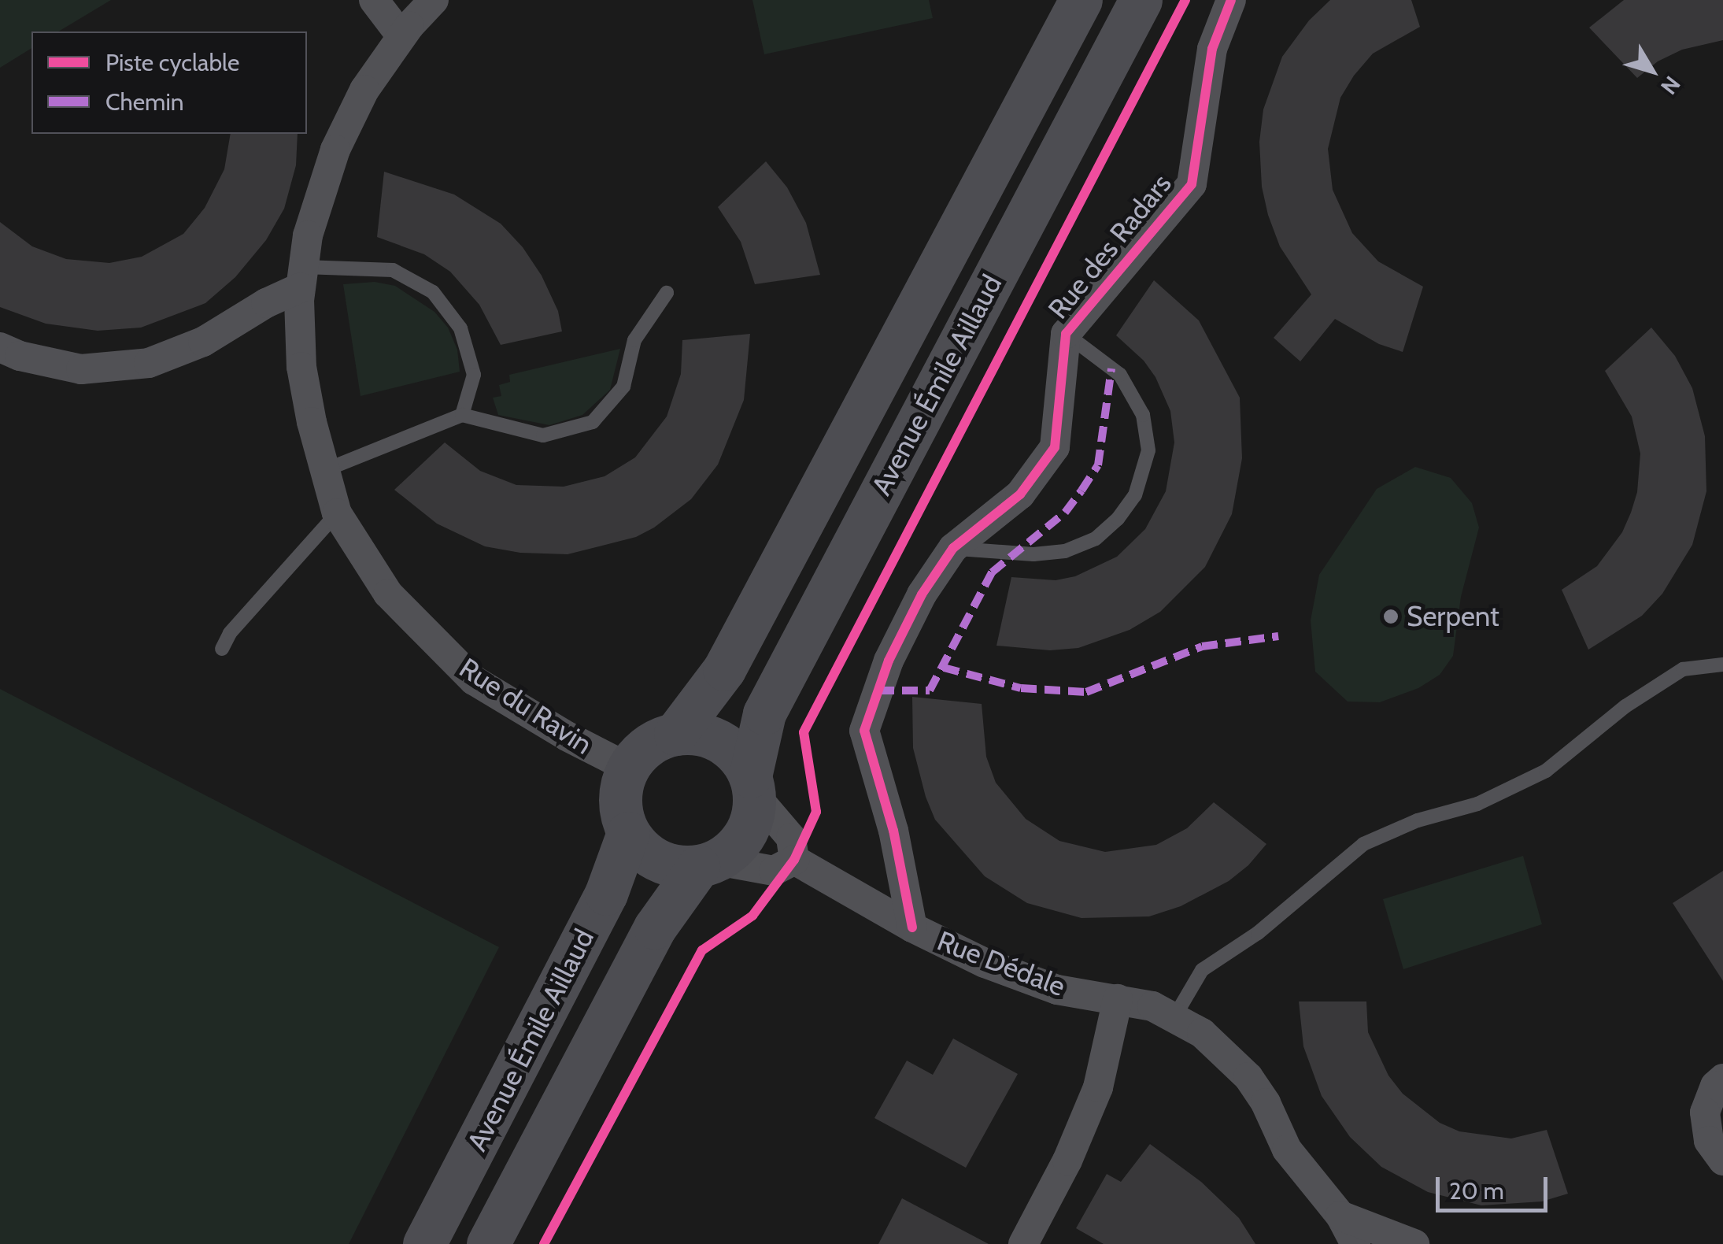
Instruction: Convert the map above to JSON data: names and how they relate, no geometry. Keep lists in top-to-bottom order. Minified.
{"streets":{"main road":["Avenue Émile Aillaud"],"street":["Rue des Radars","Rue du Ravin","Rue Dédale"]},"crossings":[["Rue des Radars","Rue Dédale"],["Avenue Émile Aillaud","Rue du Ravin"]],"places":["Serpent"],"legend":["Piste cyclable","Chemin"],"scale_bar":"20 m","north":"bottom right"}
